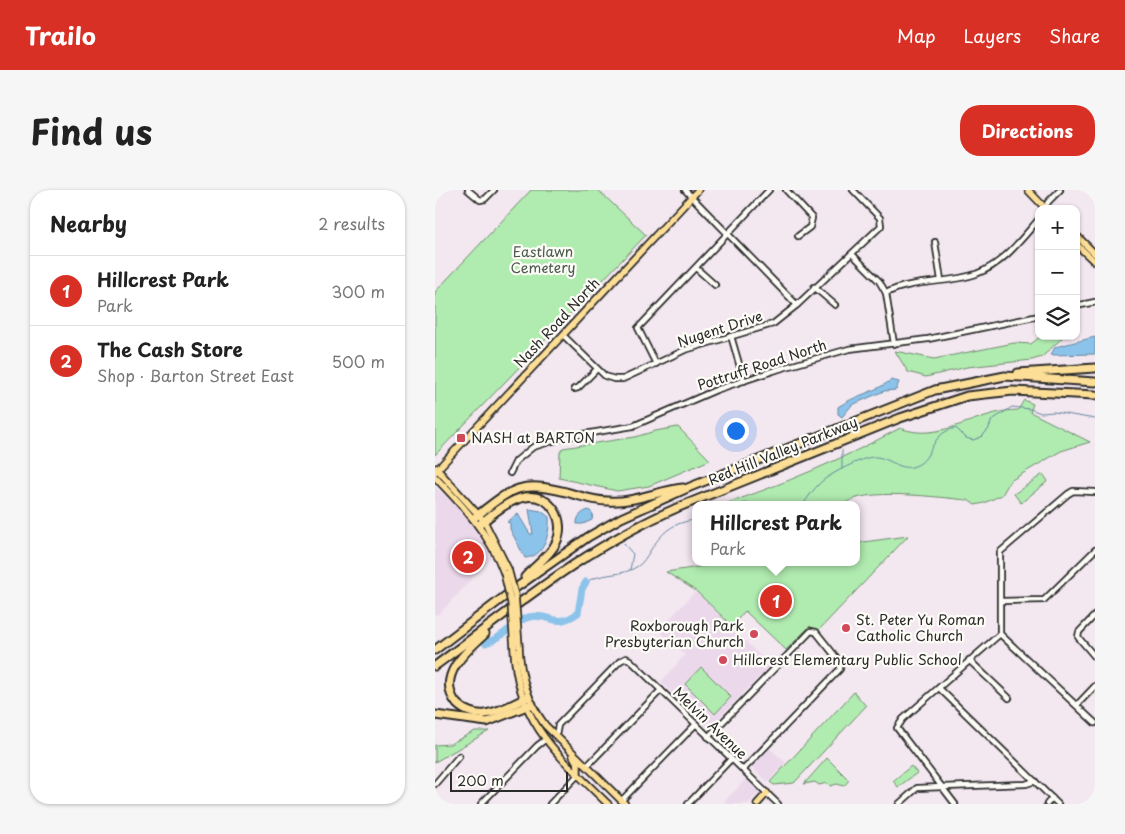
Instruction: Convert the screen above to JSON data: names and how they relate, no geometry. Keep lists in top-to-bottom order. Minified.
{"streets":{"highway":["Red Hill Valley Parkway"],"main road":["Nash Road North"],"street":["Nugent Drive","Pottruff Road North","Melvin Avenue"]},"crossings":[["Nash Road North","Nugent Drive"]],"parks":["Eastlawn Cemetery"],"places":{"transit":["NASH at BARTON"],"other":["St. Peter Yu Roman Catholic Church","Roxborough Park Presbyterian Church","Hillcrest Elementary Public School"]},"scale_bar":"200 m","page":{"header":"Trailo","nav":["Map","Layers","Share"],"title":"Find us","buttons":"Directions","heading":["Nearby","2 results"],"map_buttons":["+","−"],"list":[{"mark":"1","name":"Hillcrest Park","note":"Park","value":"300 m"},{"mark":"2","name":"The Cash Store","note":"Shop · Barton Street East","value":"500 m"}],"popup":["Hillcrest Park","Park"],"pins":["2","1"],"scale":"200 m"}}
